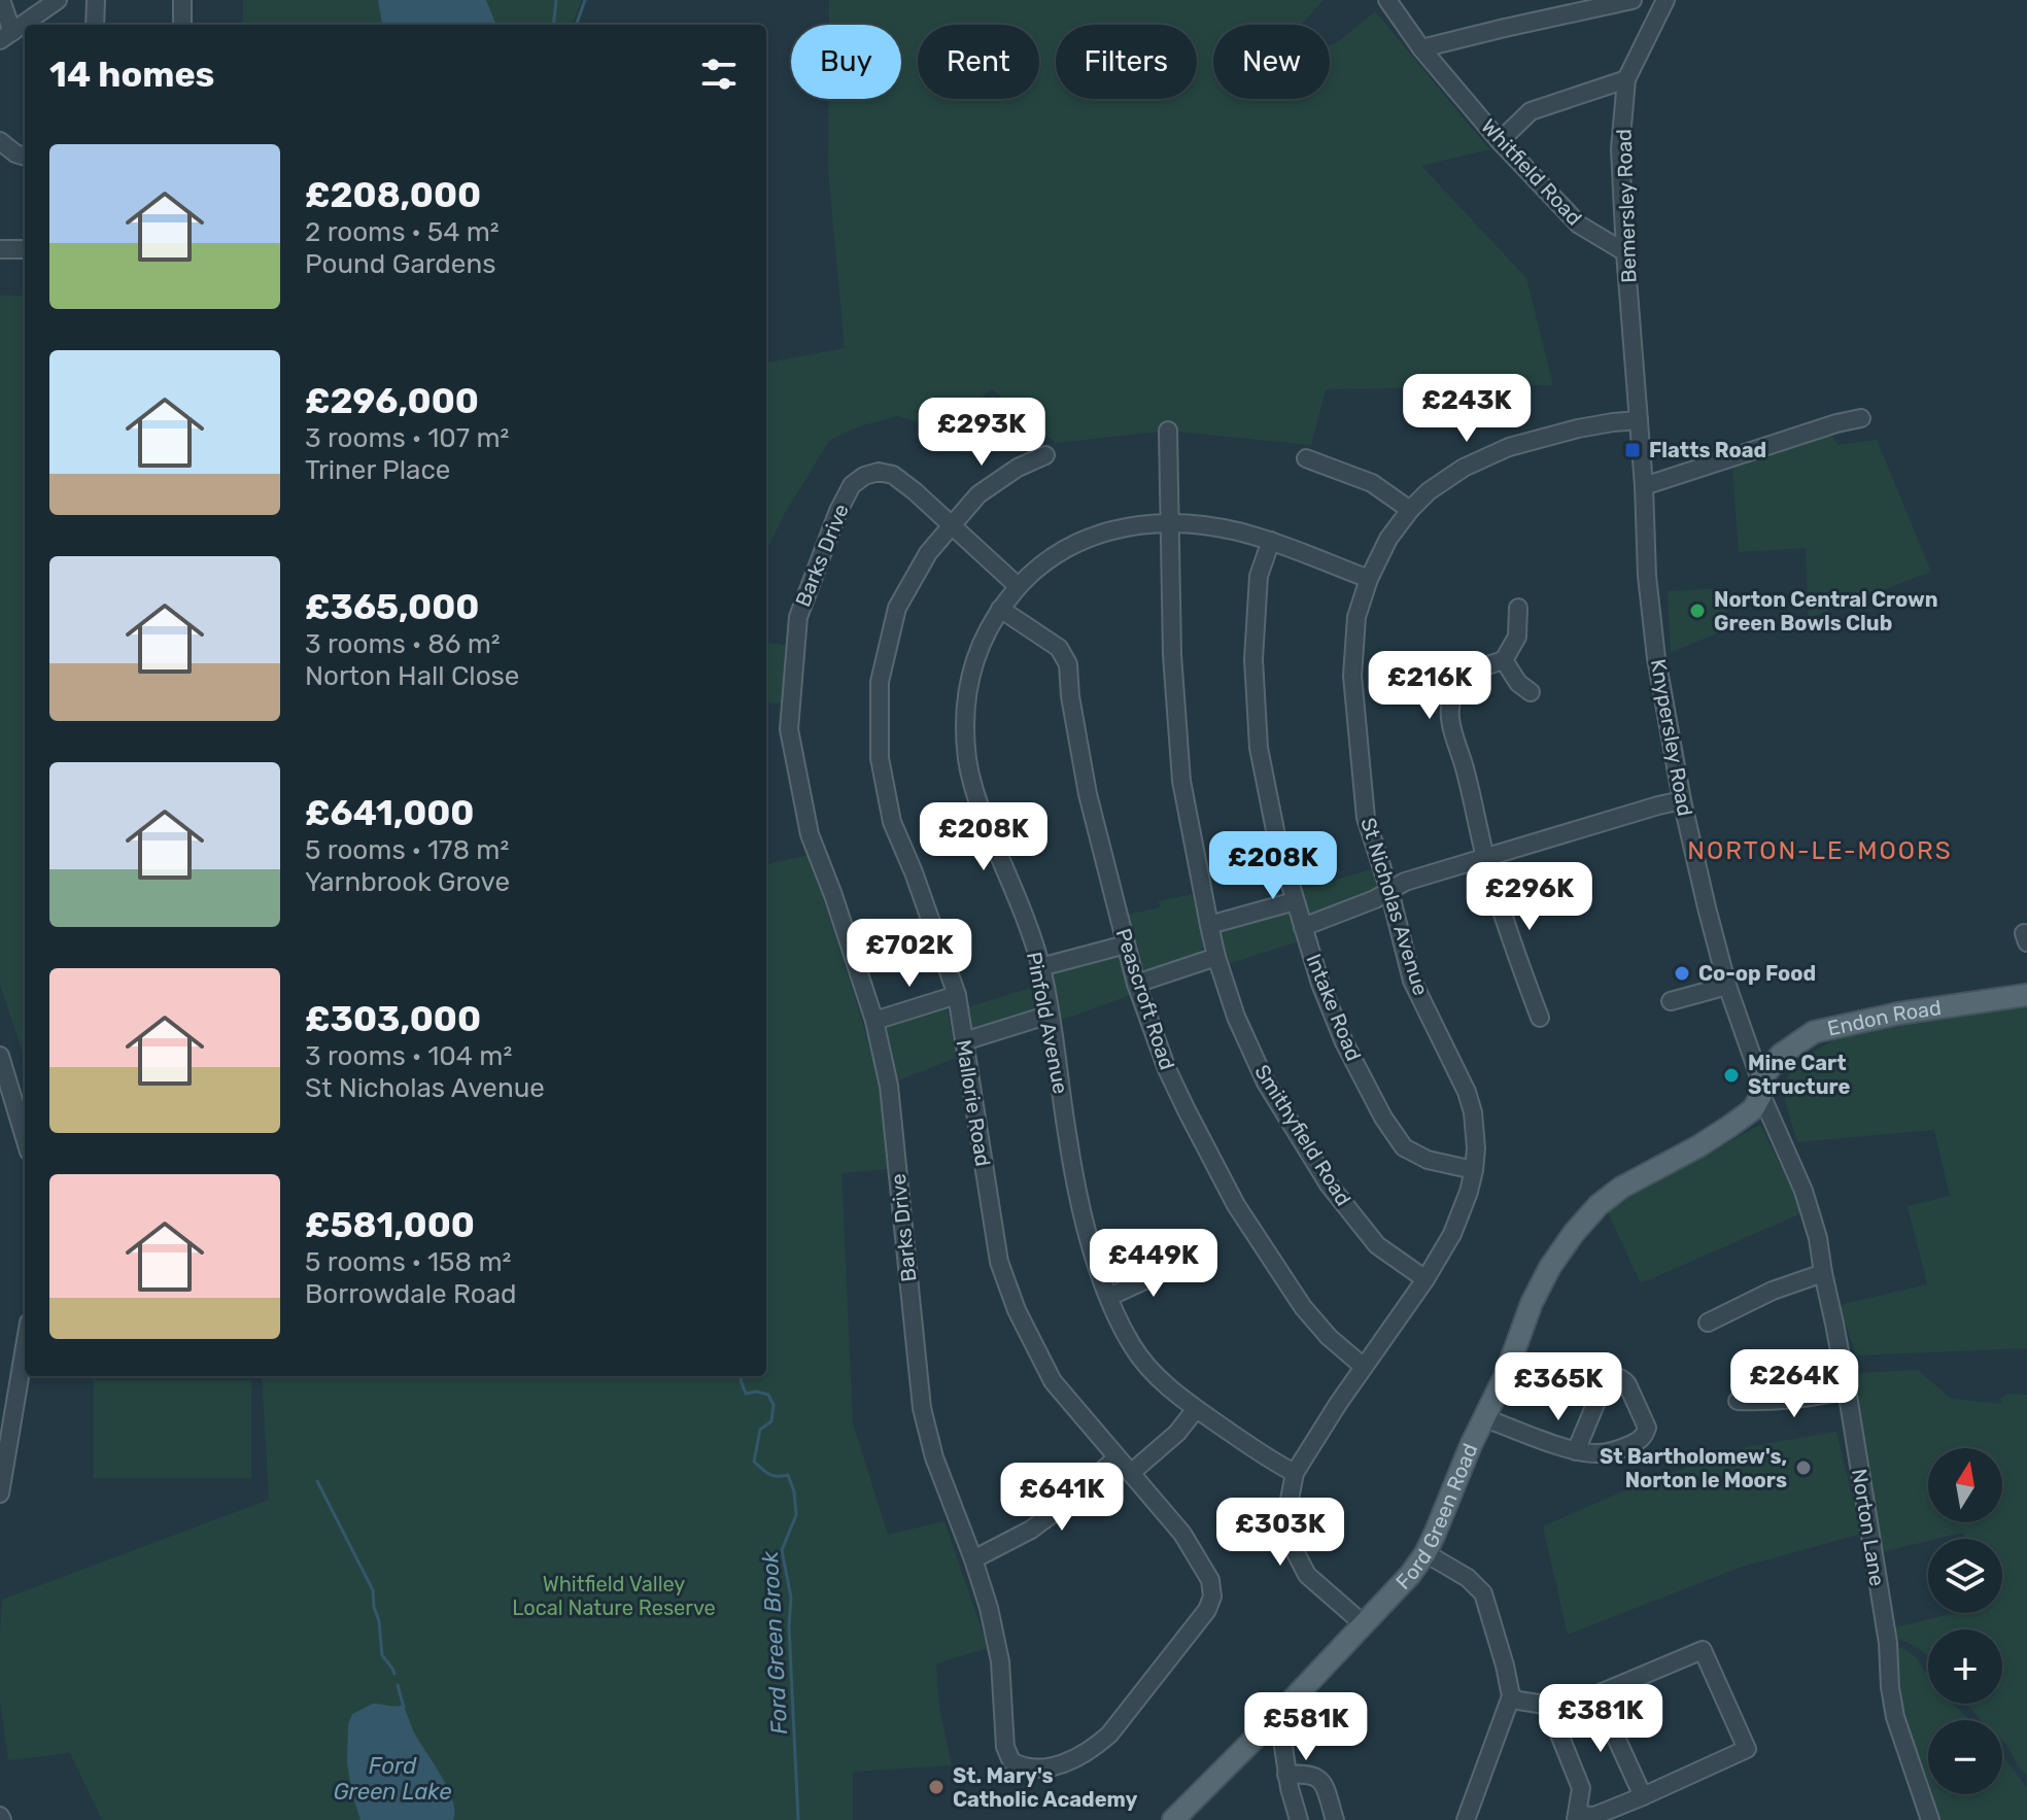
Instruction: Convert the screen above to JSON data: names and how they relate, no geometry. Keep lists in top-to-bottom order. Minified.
{"streets":{"main road":["Endon Road","Ford Green Road"],"street":["Whitfield Road","Bemersley Road","Barks Drive","Knypersley Road","St Nicholas Avenue","Peascroft Road","Intake Road","Pinfold Avenue","Mallorie Road","Smithyfield Road","Norton Lane"]},"crossings":[["Whitfield Road","Bemersley Road"],["Bemersley Road","Knypersley Road"],["Bemersley Road","St Nicholas Avenue"],["Barks Drive","Pinfold Avenue"],["Barks Drive","Mallorie Road"],["Knypersley Road","St Nicholas Avenue"],["Knypersley Road","Endon Road"],["Knypersley Road","Ford Green Road"],["Knypersley Road","Norton Lane"],["St Nicholas Avenue","Peascroft Road"],["St Nicholas Avenue","Intake Road"],["St Nicholas Avenue","Pinfold Avenue"],["St Nicholas Avenue","Smithyfield Road"],["St Nicholas Avenue","Ford Green Road"],["Peascroft Road","Pinfold Avenue"],["Intake Road","Pinfold Avenue"],["Endon Road","Ford Green Road"],["Endon Road","Norton Lane"],["Pinfold Avenue","Smithyfield Road"],["Ford Green Road","Norton Lane"]],"districts":["NORTON-LE-MOORS"],"water":["Ford Green Brook","Ford Green Lake"],"parks":["Whitfield Valley Local Nature Reserve"],"places":{"transit":["Flatts Road"],"other":["Norton Central Crown Green Bowls Club","Co-op Food","Mine Cart Structure","St Bartholomew's, Norton le Moors","St. Mary's Catholic Academy"]},"north":"top","page":{"chip":["Buy","Rent","Filters","New"],"heading":"14 homes","list":[{"name":"£208,000","note":"2 rooms · 54 m² · Pound Gardens"},{"name":"£296,000","note":"3 rooms · 107 m² · Triner Place"},{"name":"£365,000","note":"3 rooms · 86 m² · Norton Hall Close"},{"name":"£641,000","note":"5 rooms · 178 m² · Yarnbrook Grove"},{"name":"£303,000","note":"3 rooms · 104 m² · St Nicholas Avenue"},{"name":"£581,000","note":"5 rooms · 158 m² · Borrowdale Road"}],"price":["£243K","£293K","£216K","£208K","£208K","£296K","£702K","£449K","£264K","£365K","£641K","£303K","£381K","£581K"],"map_buttons":["+","−"]}}
